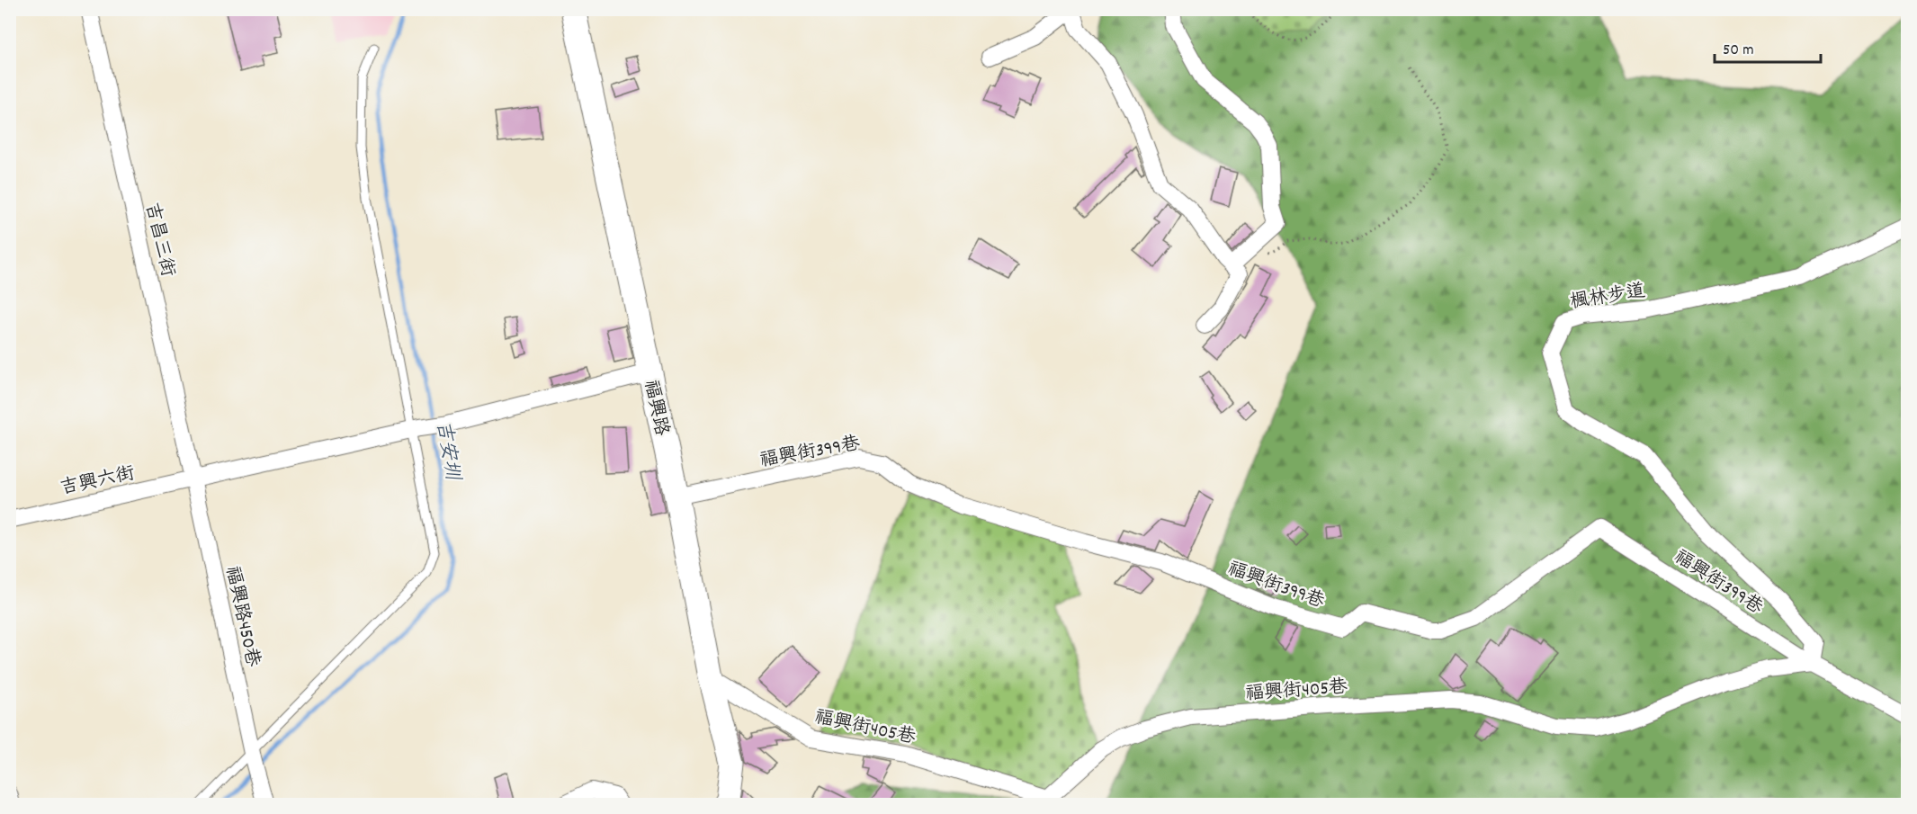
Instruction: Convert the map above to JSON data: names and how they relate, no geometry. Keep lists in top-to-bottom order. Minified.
{"streets":{"street":["吉昌三街","楓林步道","福興路","福興街399巷","吉興六街","福興路450巷","福興街405巷"]},"crossings":[["吉昌三街","吉興六街"],["吉昌三街","福興路450巷"],["楓林步道","福興街399巷"],["楓林步道","福興街405巷"],["福興路","福興街399巷"],["福興路","吉興六街"],["福興路","福興街405巷"],["福興街399巷","福興街405巷"],["吉興六街","福興路450巷"]],"water":["吉安圳"],"scale_bar":"50 m"}
